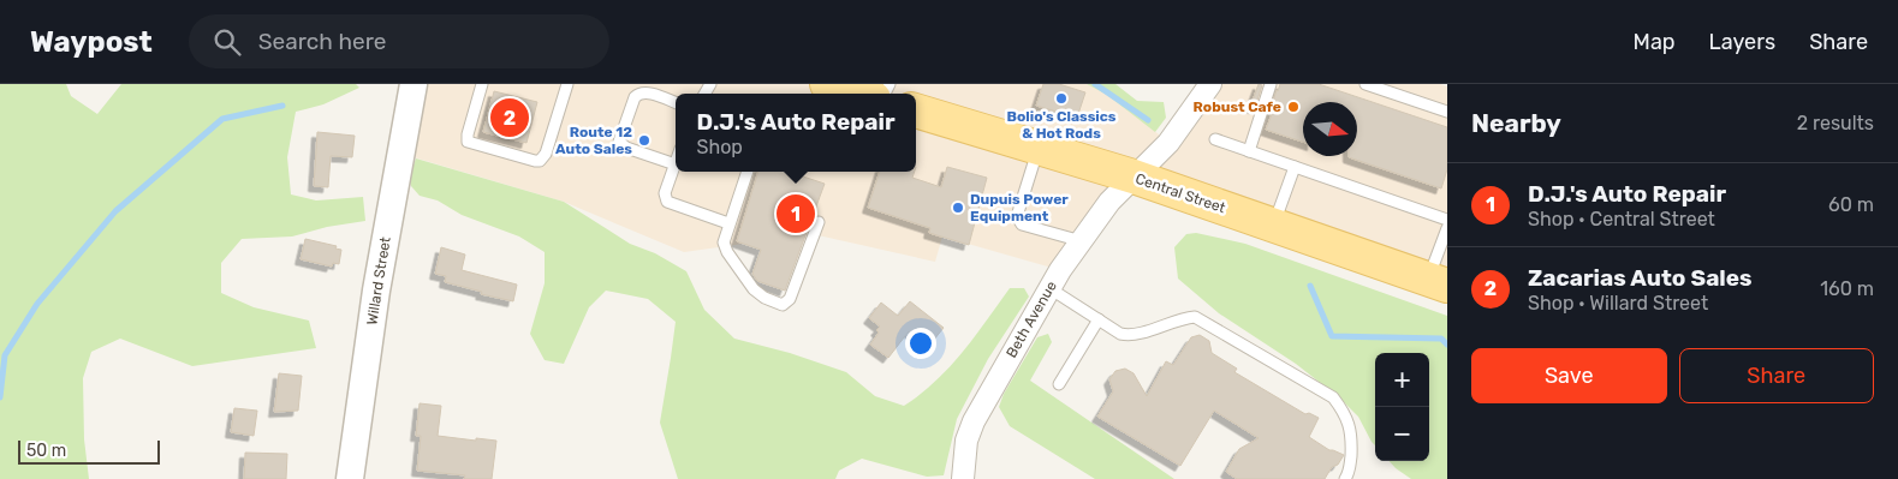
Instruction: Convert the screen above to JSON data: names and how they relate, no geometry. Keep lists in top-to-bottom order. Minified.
{"streets":{"main road":["Central Street"],"street":["Willard Street","Beth Avenue"]},"crossings":[["Central Street","Beth Avenue"]],"places":["Bolio's Classics & Hot Rods","Robust Cafe","Route 12 Auto Sales","Dupuis Power Equipment"],"scale_bar":"50 m","north":"right","page":{"header":"Waypost","search":"Search here","nav":["Map","Layers","Share"],"heading":["Nearby","2 results"],"popup":["D.J.'s Auto Repair","Shop"],"pins":["2","1"],"list":[{"mark":"1","name":"D.J.'s Auto Repair","note":"Shop · Central Street","value":"60 m"},{"mark":"2","name":"Zacarias Auto Sales","note":"Shop · Willard Street","value":"160 m"}],"buttons":["Save","Share"],"map_buttons":["+","−"],"scale":"50 m"}}
